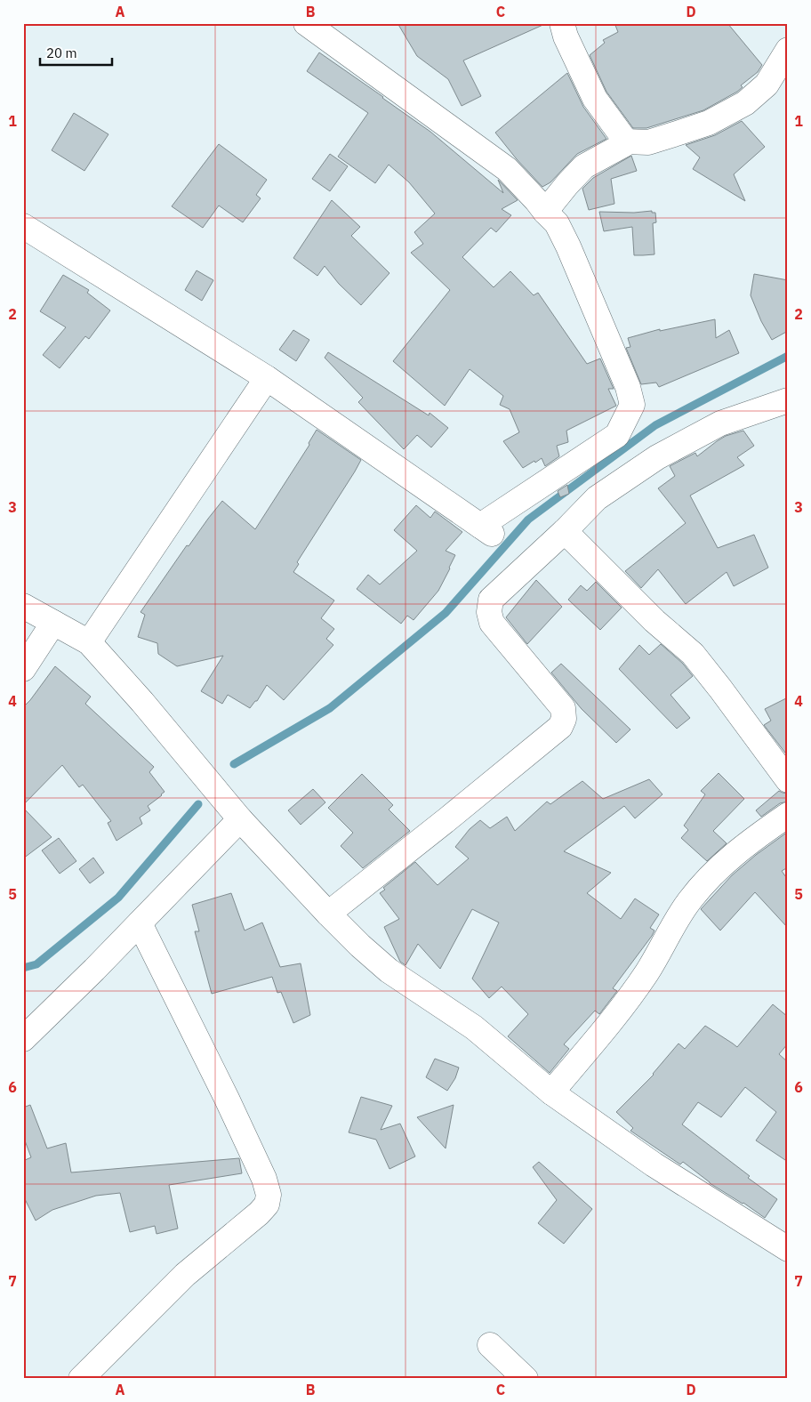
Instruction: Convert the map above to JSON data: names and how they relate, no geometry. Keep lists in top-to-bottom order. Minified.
{"scale_bar":"20 m","grid":{"columns":["A","B","C","D"],"rows":["1","2","3","4","5","6","7"]}}
